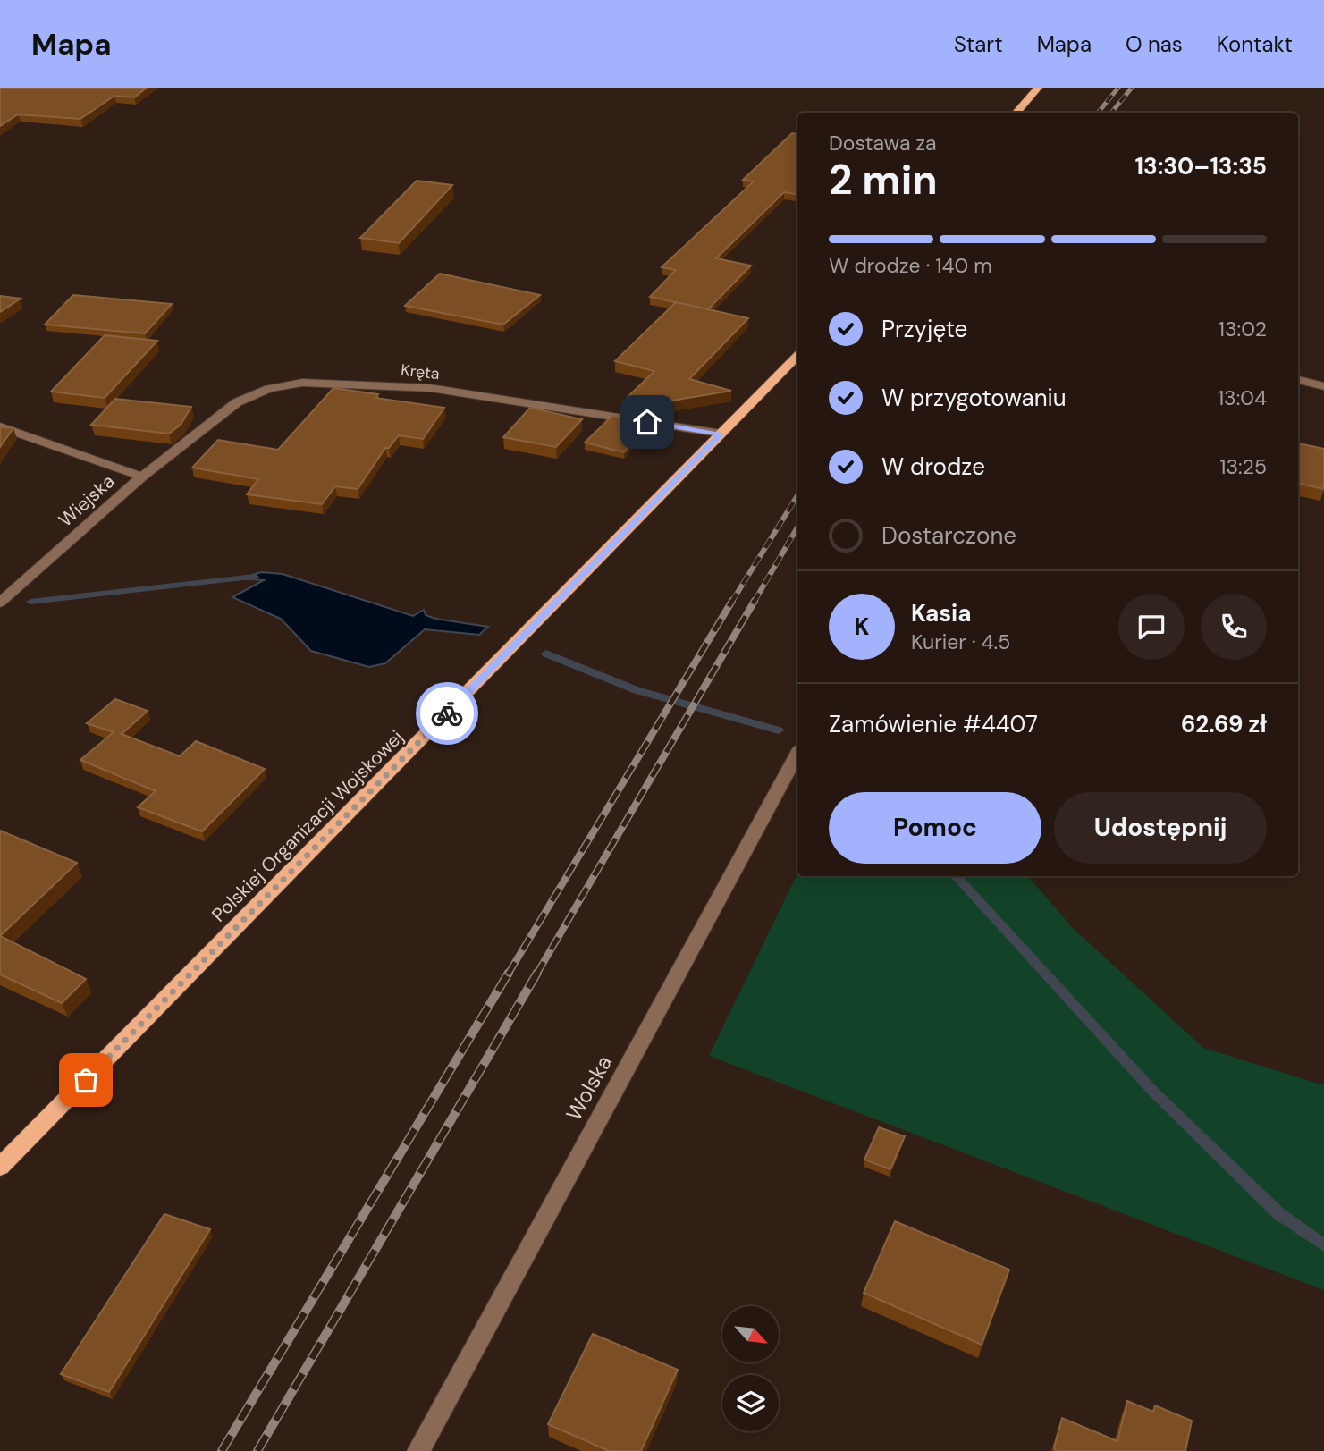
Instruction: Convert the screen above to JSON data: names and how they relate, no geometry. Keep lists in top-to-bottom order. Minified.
{"streets":{"main road":["Polskiej Organizacji Wojskowej"],"street":["Kręta","Wiejska","Wolska"]},"crossings":[["Kręta","Wiejska"],["Kręta","Polskiej Organizacji Wojskowej"]],"north":"bottom right","page":{"header":"Mapa","nav":["Start","Mapa","O nas","Kontakt"],"heading":["2 min","Dostawa za","13:30–13:35"],"panel":["Kasia","Kurier · 4.5","Zamówienie #4407","62.69 zł"],"bar":"W drodze · 140 m","list":[["Przyjęte","13:02"],["W przygotowaniu","13:04"],["W drodze","13:25"],"Dostarczone"],"round":"K","buttons":["Pomoc","Udostępnij"]}}
